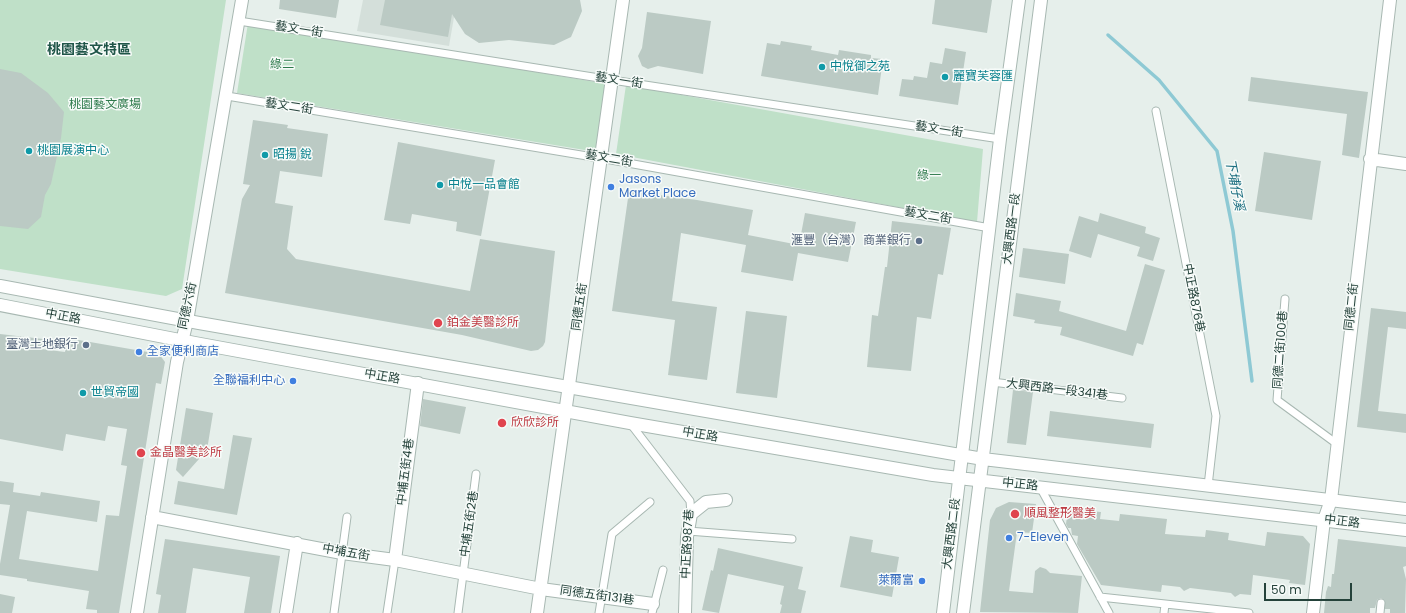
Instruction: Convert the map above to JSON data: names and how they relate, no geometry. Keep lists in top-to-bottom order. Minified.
{"streets":{"street":["大興西路一段","同德六街","同德五街","同德二街","中正路","中埔五街4巷","大興西路二段","中正路987巷","中埔五街","同德五街131巷"],"lane":["藝文一街","藝文二街","中正路876巷","同德二街100巷","大興西路一段341巷","中埔五街2巷"]},"crossings":[["藝文一街","大興西路一段"],["藝文一街","同德六街"],["藝文一街","同德五街"],["藝文二街","大興西路一段"],["藝文二街","同德六街"],["藝文二街","同德五街"],["大興西路一段","中正路"],["大興西路一段","大興西路一段341巷"],["大興西路一段","大興西路二段"],["中正路876巷","中正路"],["同德六街","中正路"],["同德六街","中埔五街"],["同德五街","中正路"],["同德五街","中埔五街"],["同德五街","同德五街131巷"],["同德二街","中正路"],["同德二街","同德二街100巷"],["中正路","中埔五街4巷"],["中正路","大興西路二段"],["中正路","中正路987巷"],["中埔五街4巷","中埔五街"],["中埔五街2巷","中埔五街"],["中埔五街","同德五街131巷"]],"districts":["桃園藝文特區"],"water":["下埔仔溪"],"parks":["綠二","桃園藝文廣場","綠一"],"places":["中悅御之苑","麗寶芙蓉匯","桃園展演中心","昭揚 銳","中悅一品會館","Jasons Market Place","滙豐（台灣）商業銀行","鉑金美醫診所","臺灣土地銀行","全家便利商店","全聯福利中心","世貿帝國","欣欣診所","金晶醫美診所","順風整形醫美","7-Eleven","萊爾富"],"scale_bar":"50 m"}
